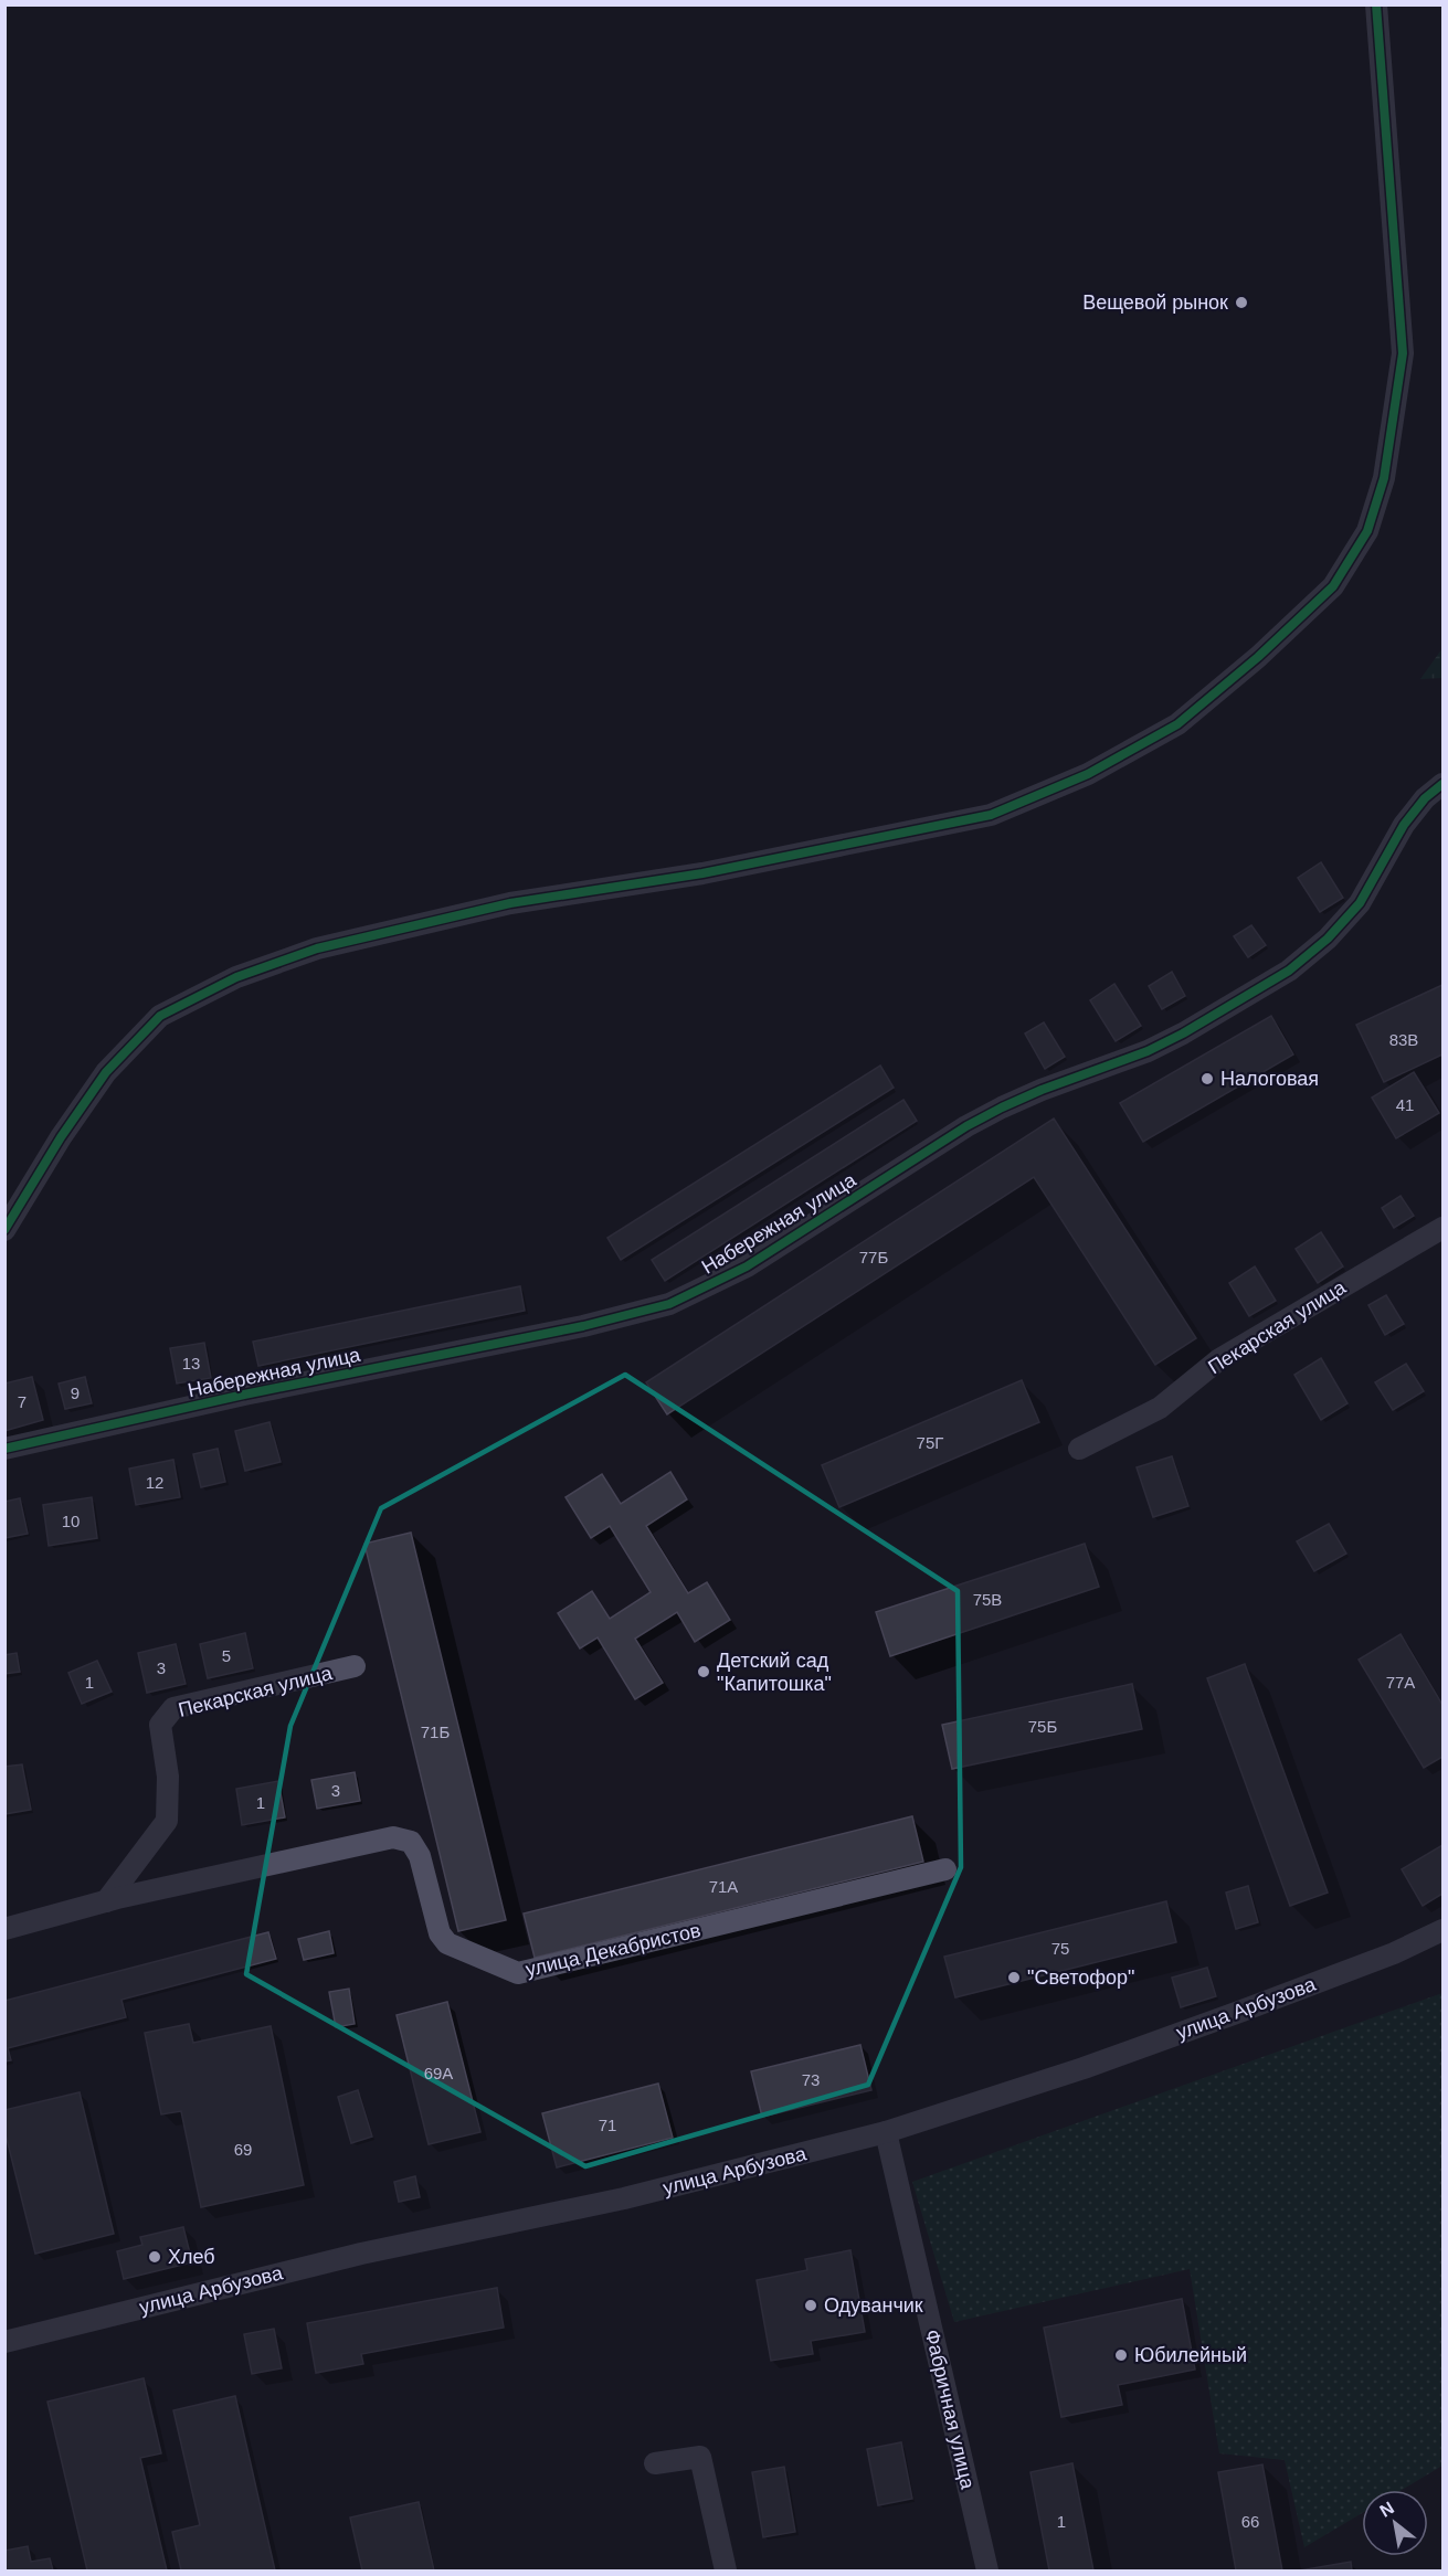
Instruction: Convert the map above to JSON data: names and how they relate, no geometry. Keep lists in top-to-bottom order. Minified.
{"streets":{"street":["Набережная улица","Пекарская улица","улица Декабристов","улица Арбузова","Фабричная улица"]},"crossings":[["Пекарская улица","улица Декабристов"],["улица Арбузова","Фабричная улица"]],"places":["Вещевой рынок","Налоговая","Детский сад \"Капитошка\"","\"Светофор\"","Хлеб","Одуванчик","Юбилейный"],"house_numbers":["83В","41","77Б","13","9","7","75Г","12","10","75В","5","3","1","77А","75Б","71Б","3","1","71А","75","69А","73","71","69","1","66"],"north":"top left"}
